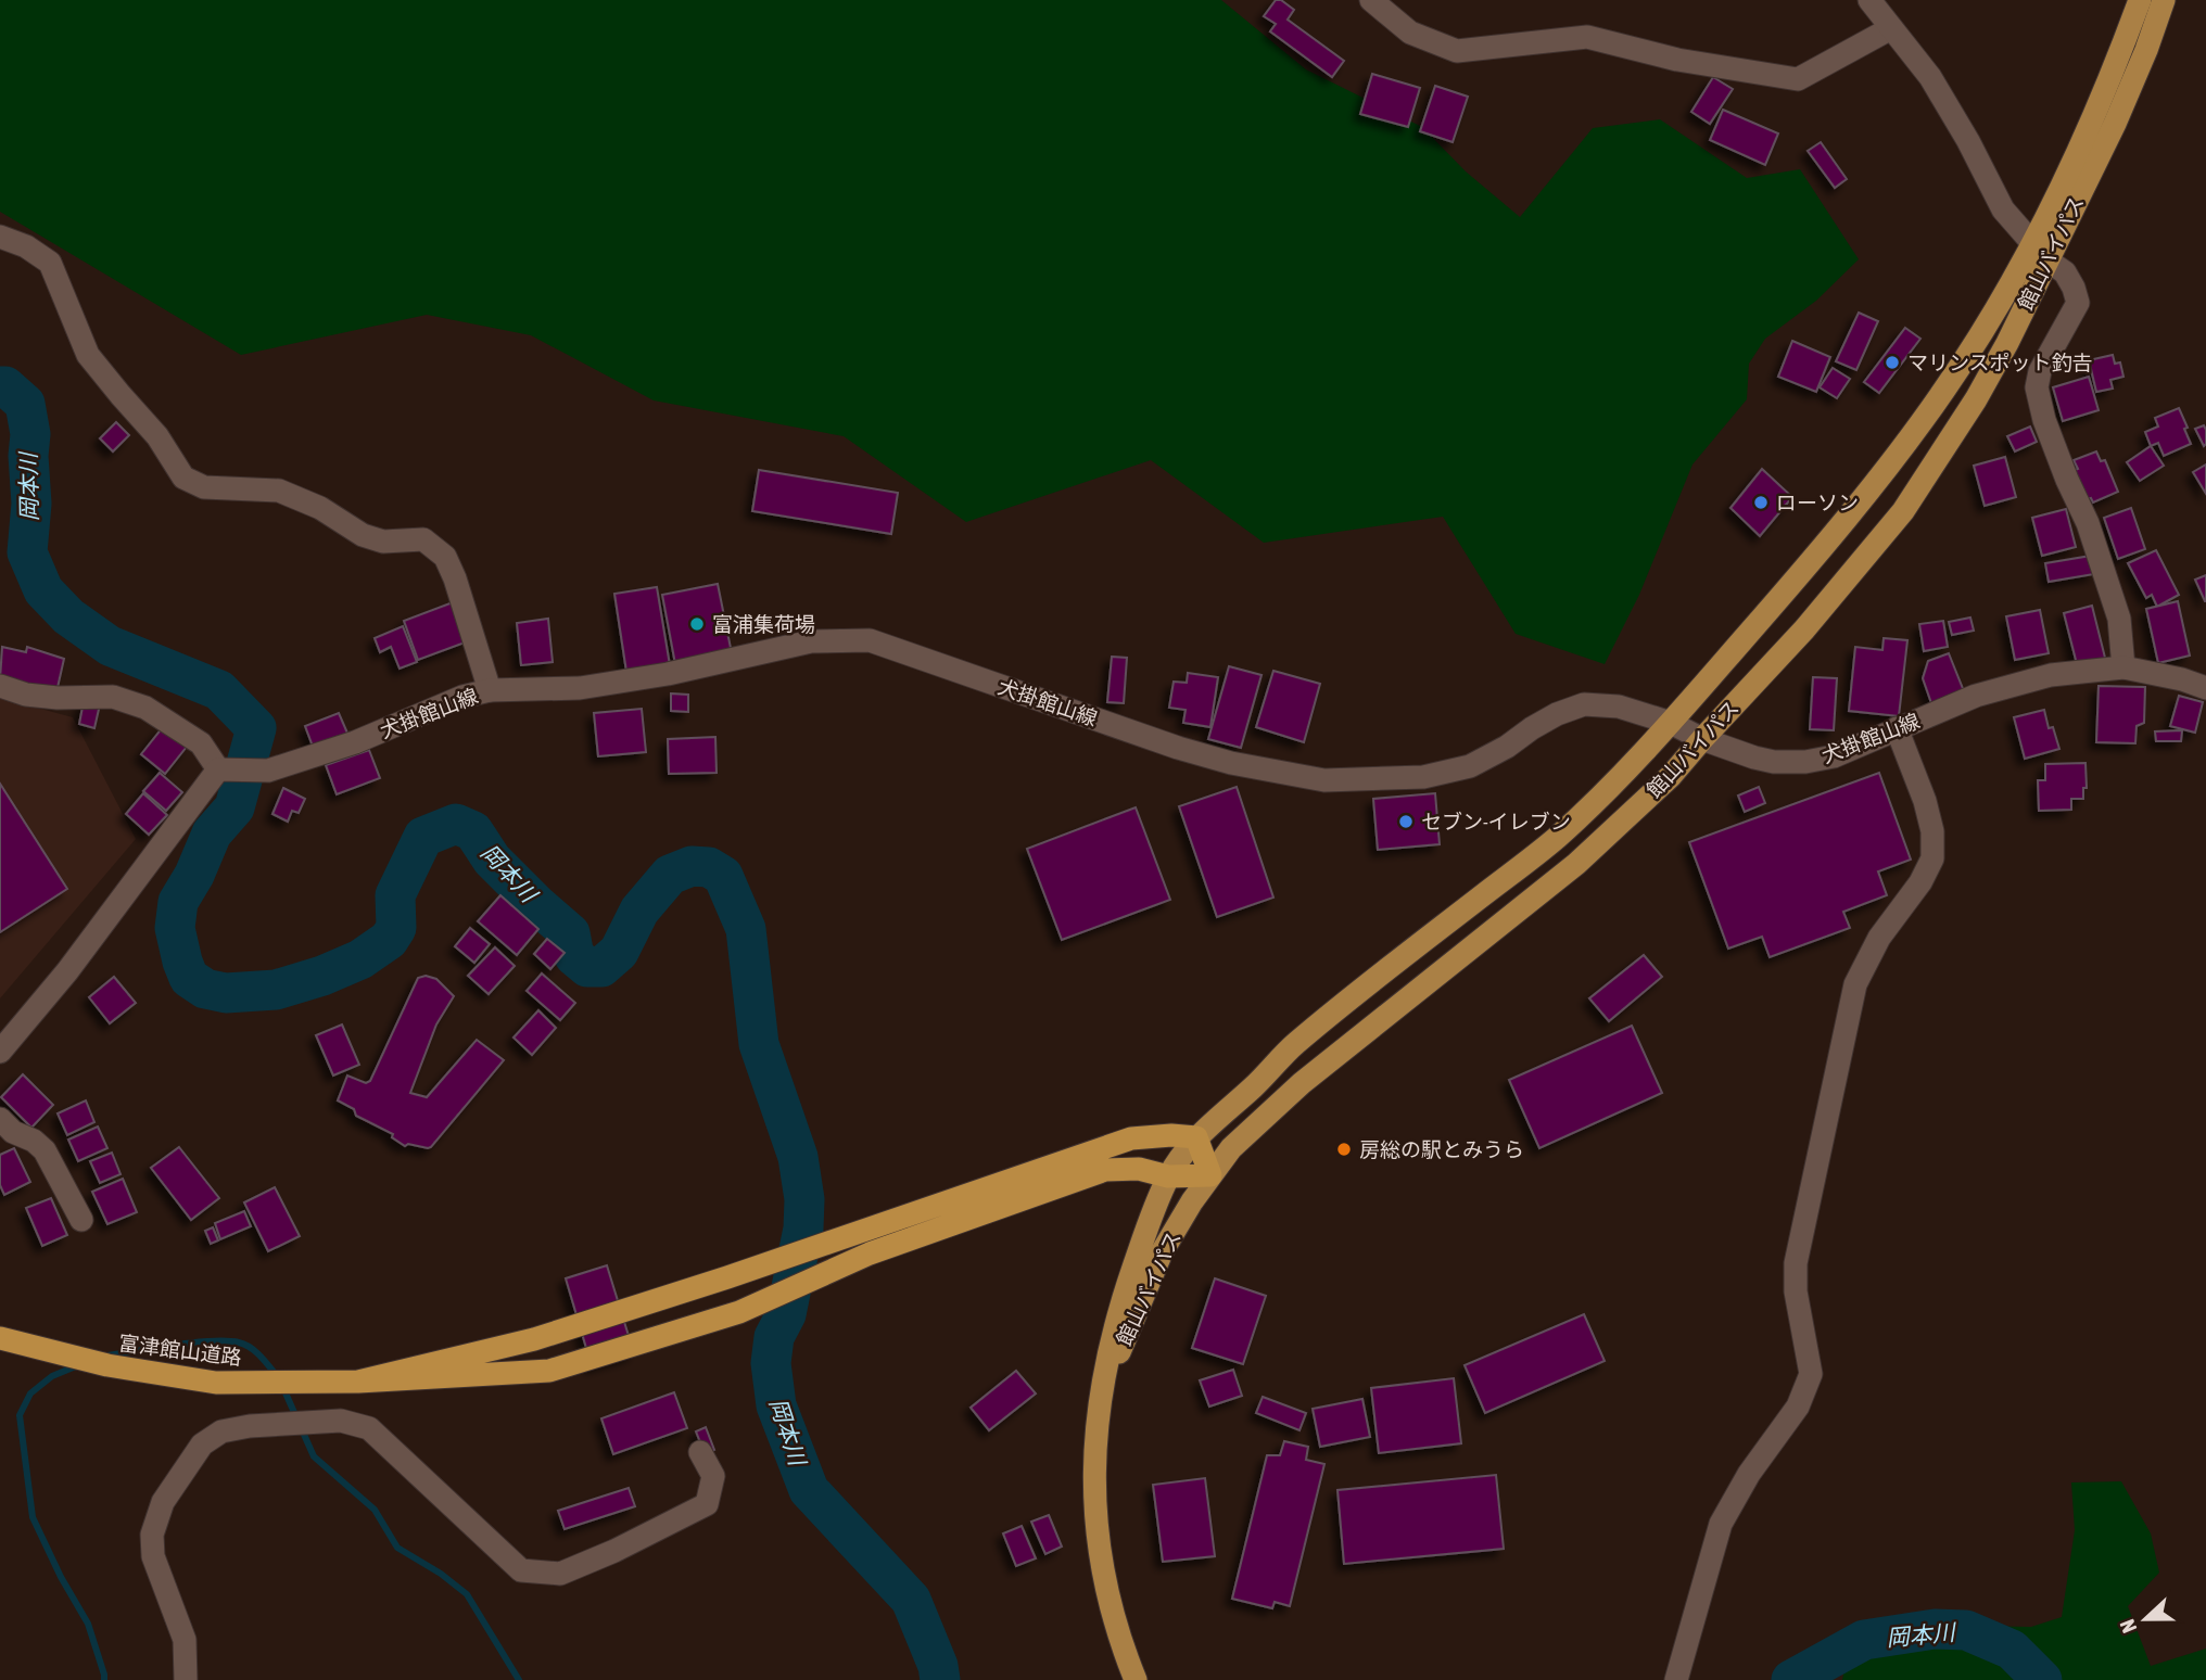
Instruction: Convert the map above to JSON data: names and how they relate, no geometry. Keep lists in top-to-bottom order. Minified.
{"streets":{"highway":["館山バイパス","富津館山道路"],"street":["犬掛館山線"]},"crossings":[["館山バイパス","犬掛館山線"]],"water":["岡本川"],"places":["マリンスポット釣𠮷","ローソン","富浦集荷場","セブン-イレブン","房総の駅とみうら"],"north":"left"}
